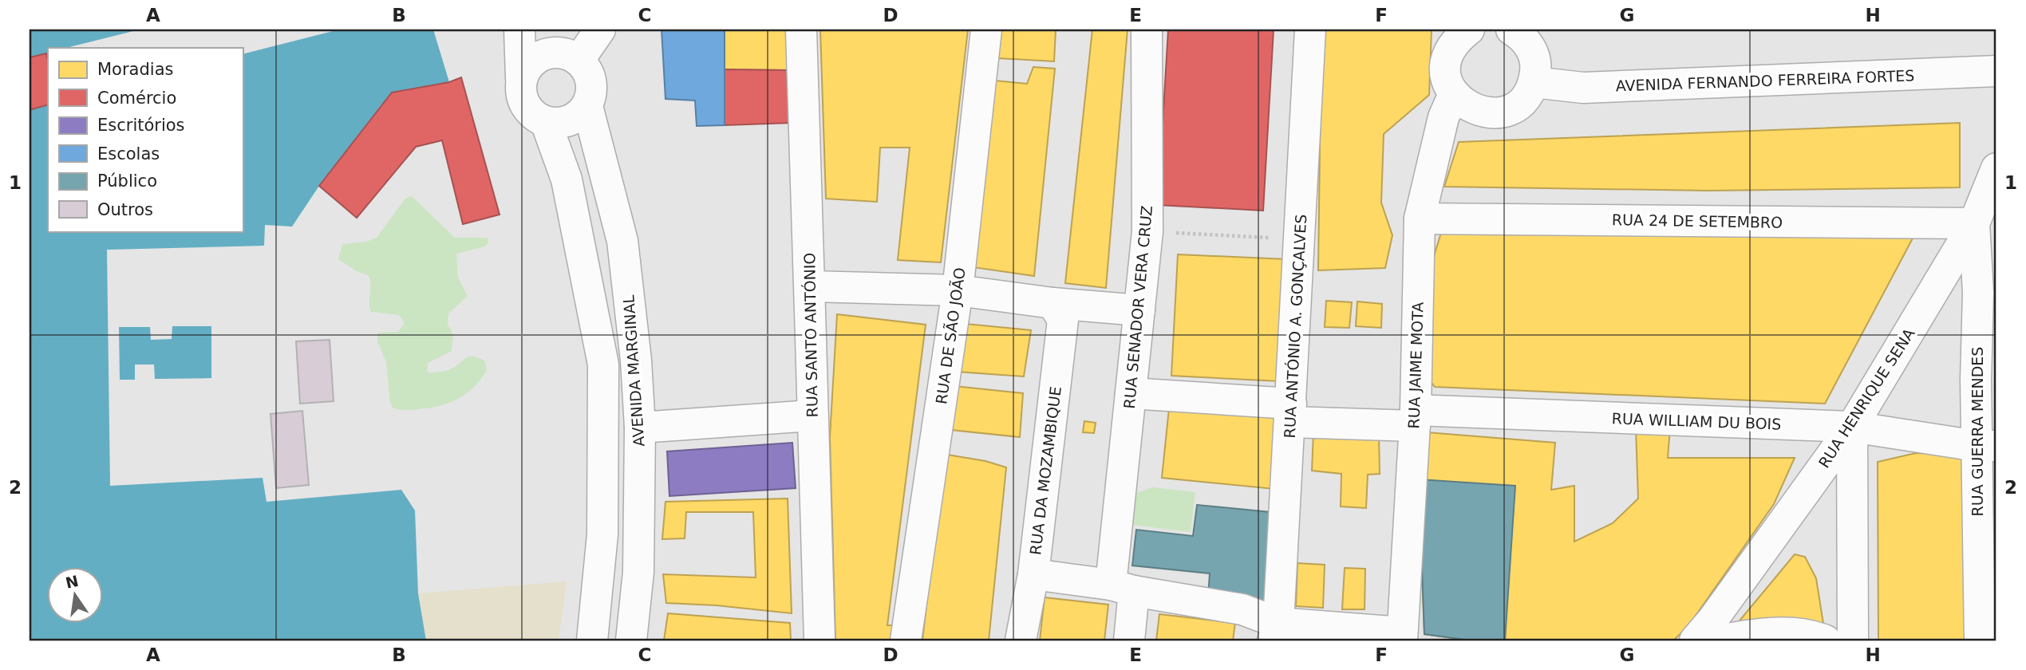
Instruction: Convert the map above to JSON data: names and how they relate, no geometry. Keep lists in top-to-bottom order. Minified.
{"streets":{"street":["AVENIDA FERNANDO FERREIRA FORTES","RUA 24 DE SETEMBRO","RUA SENADOR VERA CRUZ","RUA ANTÓNIO A. GONÇALVES","RUA SANTO ANTÓNIO","RUA DE SÃO JOÃO","RUA JAIME MOTA","AVENIDA MARGINAL","RUA HENRIQUE SENA","RUA WILLIAM DU BOIS","RUA GUERRA MENDES","RUA DA MOZAMBIQUE"]},"crossings":[["RUA 24 DE SETEMBRO","RUA JAIME MOTA"],["RUA 24 DE SETEMBRO","RUA HENRIQUE SENA"],["RUA 24 DE SETEMBRO","RUA GUERRA MENDES"],["RUA SENADOR VERA CRUZ","RUA WILLIAM DU BOIS"],["RUA ANTÓNIO A. GONÇALVES","RUA WILLIAM DU BOIS"],["RUA JAIME MOTA","RUA WILLIAM DU BOIS"],["RUA HENRIQUE SENA","RUA WILLIAM DU BOIS"],["RUA HENRIQUE SENA","RUA GUERRA MENDES"],["RUA WILLIAM DU BOIS","RUA GUERRA MENDES"]],"legend":["Moradias","Comércio","Escritórios","Escolas","Público","Outros"],"north":"top","grid":{"columns":["A","B","C","D","E","F","G","H"],"rows":["1","2"]}}
